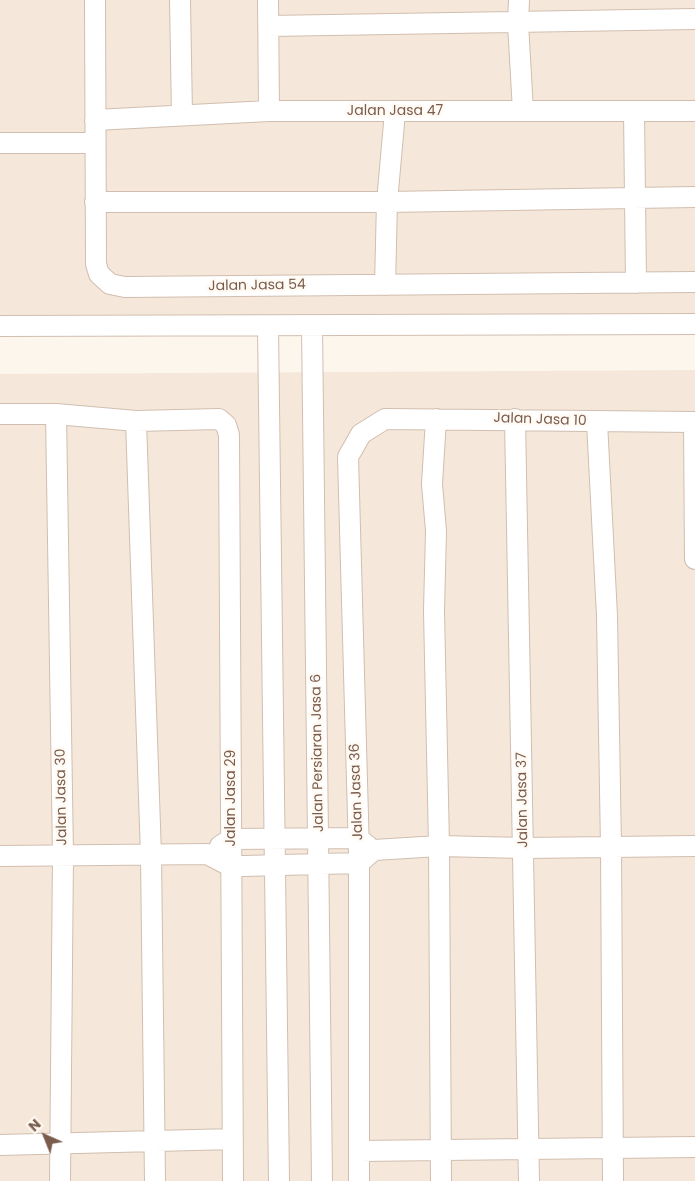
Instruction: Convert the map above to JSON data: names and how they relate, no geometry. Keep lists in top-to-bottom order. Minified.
{"streets":{"street":["Jalan Jasa 47","Jalan Jasa 54","Jalan Jasa 10","Jalan Persiaran Jasa 6","Jalan Jasa 36","Jalan Jasa 30","Jalan Jasa 29","Jalan Jasa 37"]},"crossings":[["Jalan Jasa 47","Jalan Jasa 54"],["Jalan Jasa 10","Jalan Jasa 36"],["Jalan Jasa 10","Jalan Jasa 37"]],"north":"top left"}
